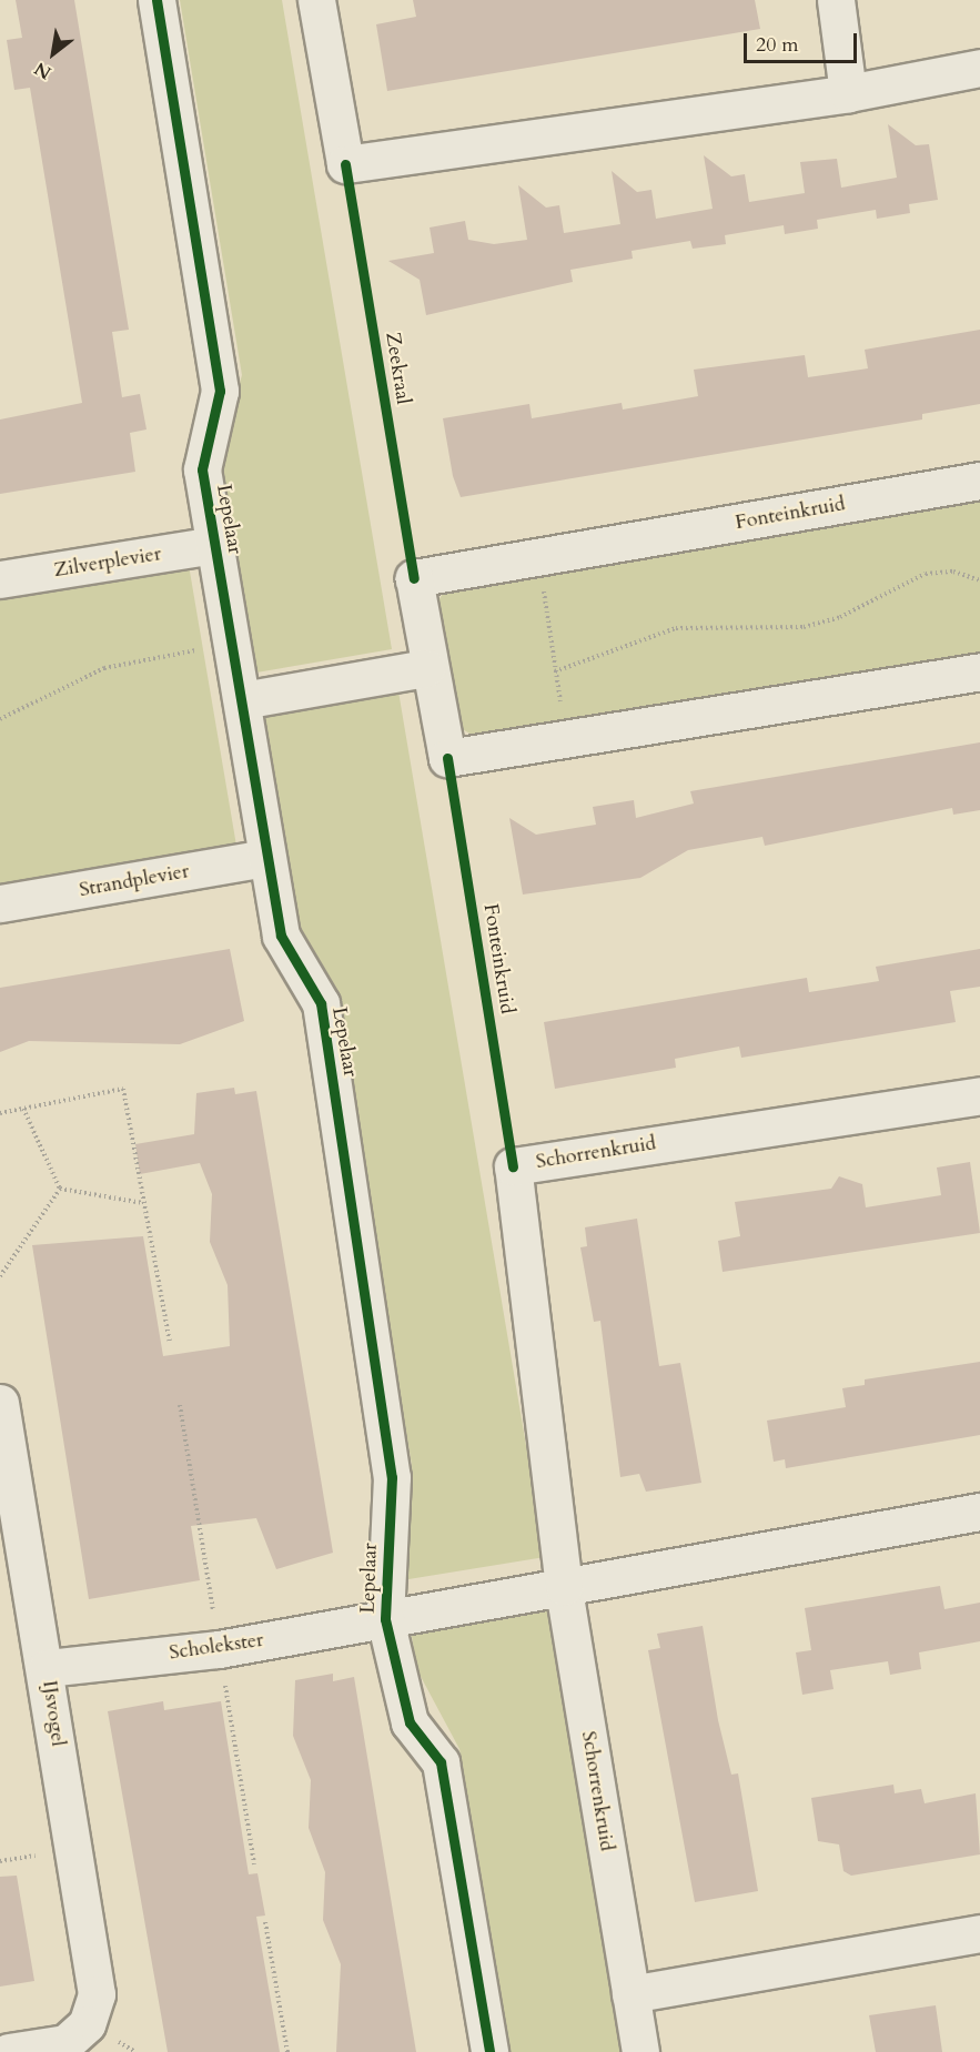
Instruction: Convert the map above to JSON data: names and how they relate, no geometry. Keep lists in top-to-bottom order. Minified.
{"streets":{"street":["Fonteinkruid","Lepelaar","Zilverplevier","Strandplevier","Schorrenkruid","Scholekster","IJsvogel"],"cycle path":["Zeekraal"]},"crossings":[["Lepelaar","Zilverplevier"],["Lepelaar","Strandplevier"],["Lepelaar","Scholekster"],["Scholekster","IJsvogel"]],"scale_bar":"20 m","north":"bottom left"}
